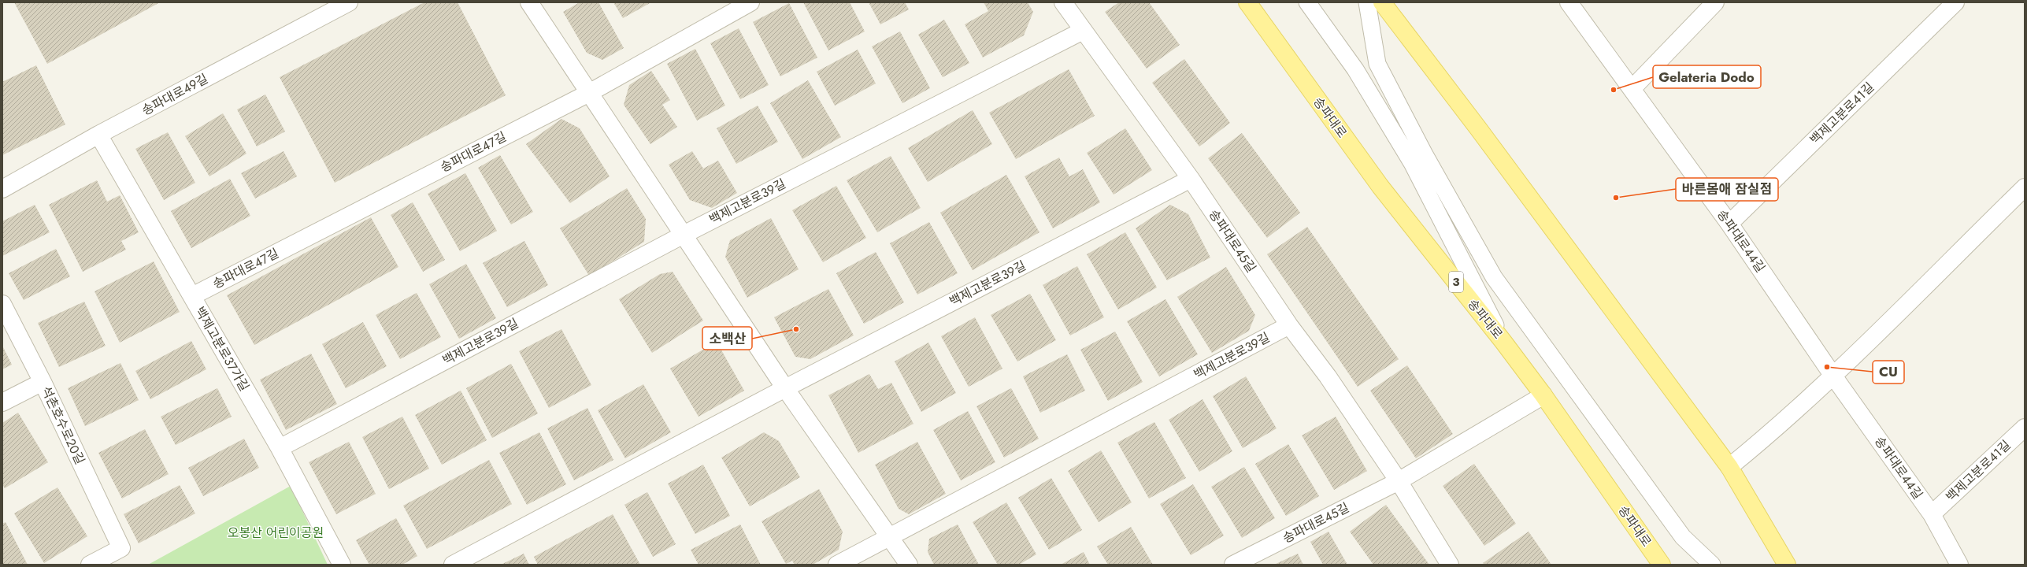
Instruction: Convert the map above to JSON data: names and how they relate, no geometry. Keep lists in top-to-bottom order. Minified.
{"streets":{"main road":["송파대로","3"],"street":["송파대로49길","백제고분로41길","송파대로47길","백제고분로39길","송파대로45길","송파대로44길","백제고분로37가길","석촌호수로20길"]},"crossings":[["송파대로49길","백제고분로37가길"],["백제고분로41길","송파대로44길"],["송파대로","송파대로45길"],["송파대로47길","백제고분로37가길"],["백제고분로39길","송파대로45길"],["백제고분로39길","백제고분로37가길"]],"parks":["오봉산 어린이공원"],"places":["Gelateria Dodo","바른몸애 잠실점","소백산","CU"]}
